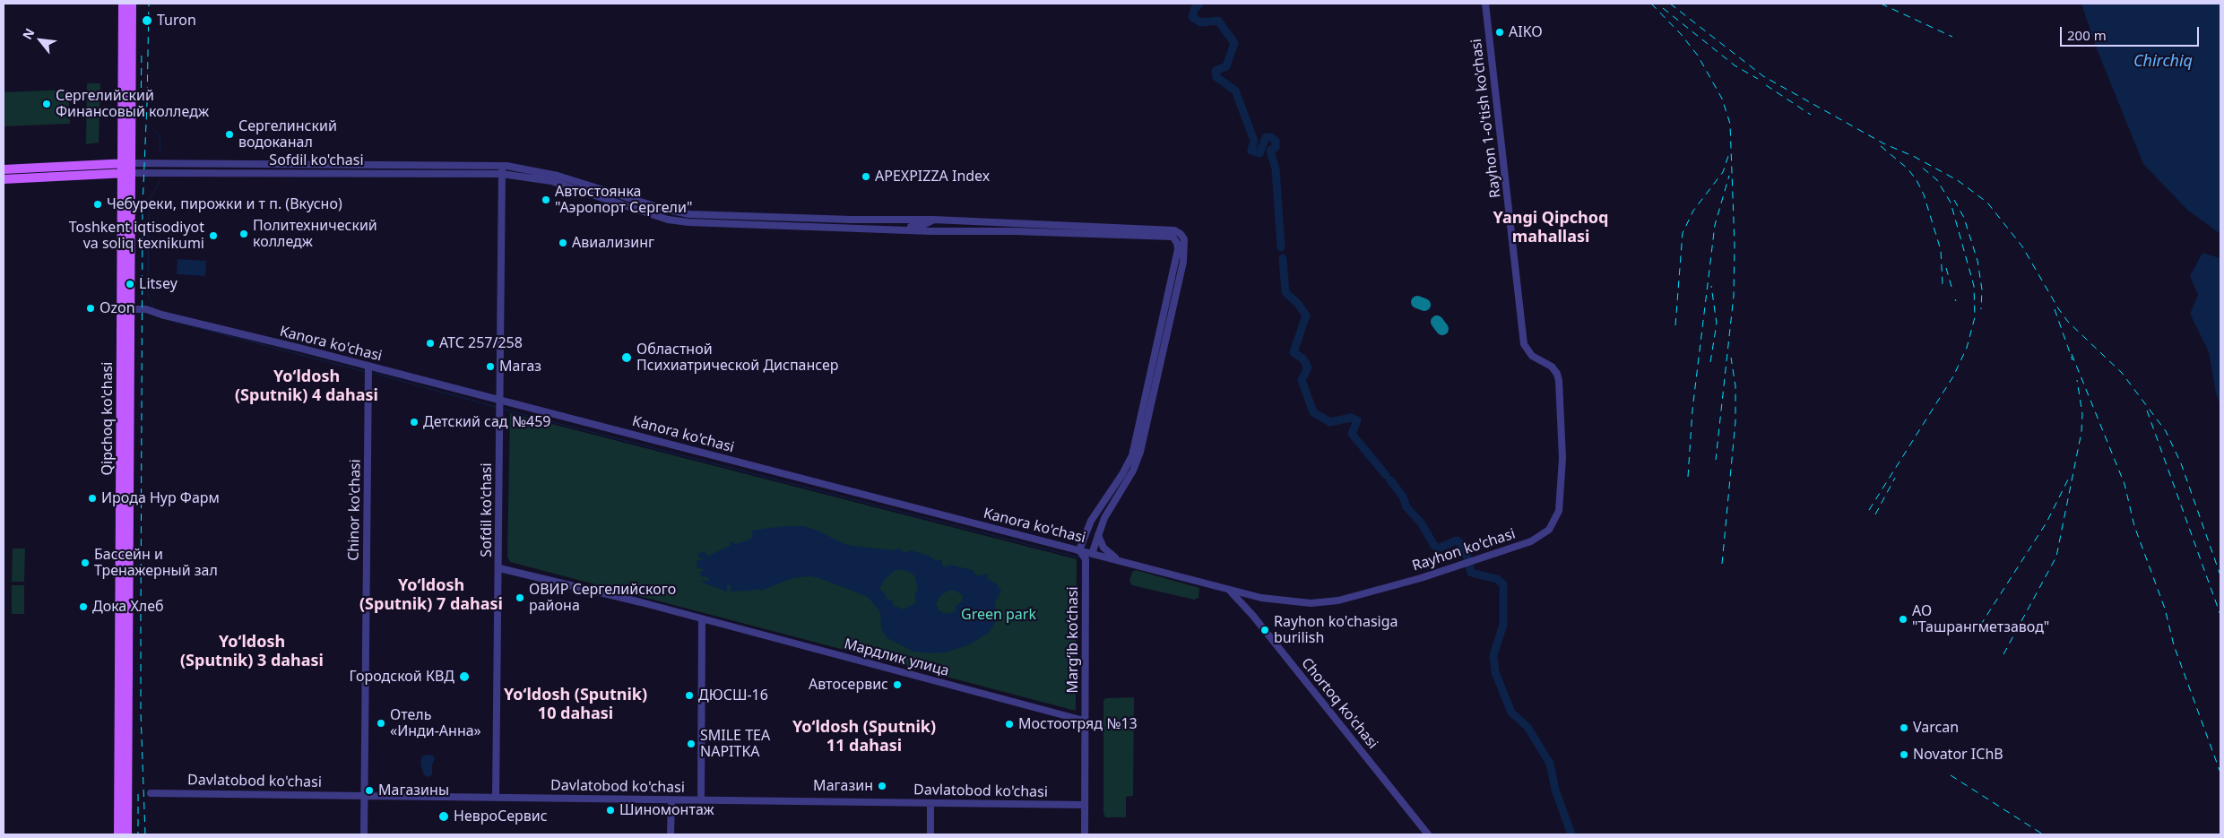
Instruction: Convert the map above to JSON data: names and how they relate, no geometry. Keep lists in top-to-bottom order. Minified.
{"streets":{"main road":["Qipchoq ko'chasi"],"street":["Rayhon 1-o'tish ko'chasi","Sofdil ko'chasi","Kanora ko'chasi","Chinor ko'chasi","Rayhon ko'chasi","Marg‘ib ko‘chasi","Мардлик улица","Chortoq ko'chasi","Davlatobod ko'chasi"]},"crossings":[["Rayhon 1-o'tish ko'chasi","Rayhon ko'chasi"],["Sofdil ko'chasi","Kanora ko'chasi"],["Sofdil ko'chasi","Qipchoq ko'chasi"],["Sofdil ko'chasi","Мардлик улица"],["Sofdil ko'chasi","Davlatobod ko'chasi"],["Kanora ko'chasi","Qipchoq ko'chasi"],["Kanora ko'chasi","Chinor ko'chasi"],["Kanora ko'chasi","Rayhon ko'chasi"],["Kanora ko'chasi","Chortoq ko'chasi"],["Chinor ko'chasi","Davlatobod ko'chasi"],["Rayhon ko'chasi","Chortoq ko'chasi"],["Marg‘ib ko‘chasi","Мардлик улица"],["Marg‘ib ko‘chasi","Davlatobod ko'chasi"]],"districts":["Yangi Qipchoq mahallasi","Yo‘ldosh (Sputnik) 4 dahasi","Yo‘ldosh (Sputnik) 7 dahasi","Yo‘ldosh (Sputnik) 3 dahasi","Yo‘ldosh (Sputnik) 10 dahasi","Yo‘ldosh (Sputnik) 11 dahasi"],"water":["Chirchiq"],"parks":["Green park"],"places":["Turon","AIKO","Сергелийский Финансовый колледж","Сергелинский водоканал","APEXPIZZA Index","Автостоянка \"Аэропорт Сергели\"","Чебуреки, пирожки и т п. (Вкусно)","Политехнический колледж","Toshkent iqtisodiyot va soliq texnikumi","Авиализинг","Litsey","Ozon","АТС 257/258","Областной Психиатрической Диспансер","Магаз","Детский сад №459","Ирода Нур Фарм","Бассейн и Тренажерный зал","ОВИР Сергелийского района","Дока Хлеб","АО \"Ташрангметзавод\"","Rayhon ko'chasiga burilish","Городской КВД","Автосервис","ДЮСШ-16","Отель «Инди-Анна»","Мостоотряд №13","Varcan","SMILE TEA NAPITKA","Novator IChB","Магазин","Магазины","Шиномонтаж","НевроСервис"],"scale_bar":"200 m","north":"top left"}
